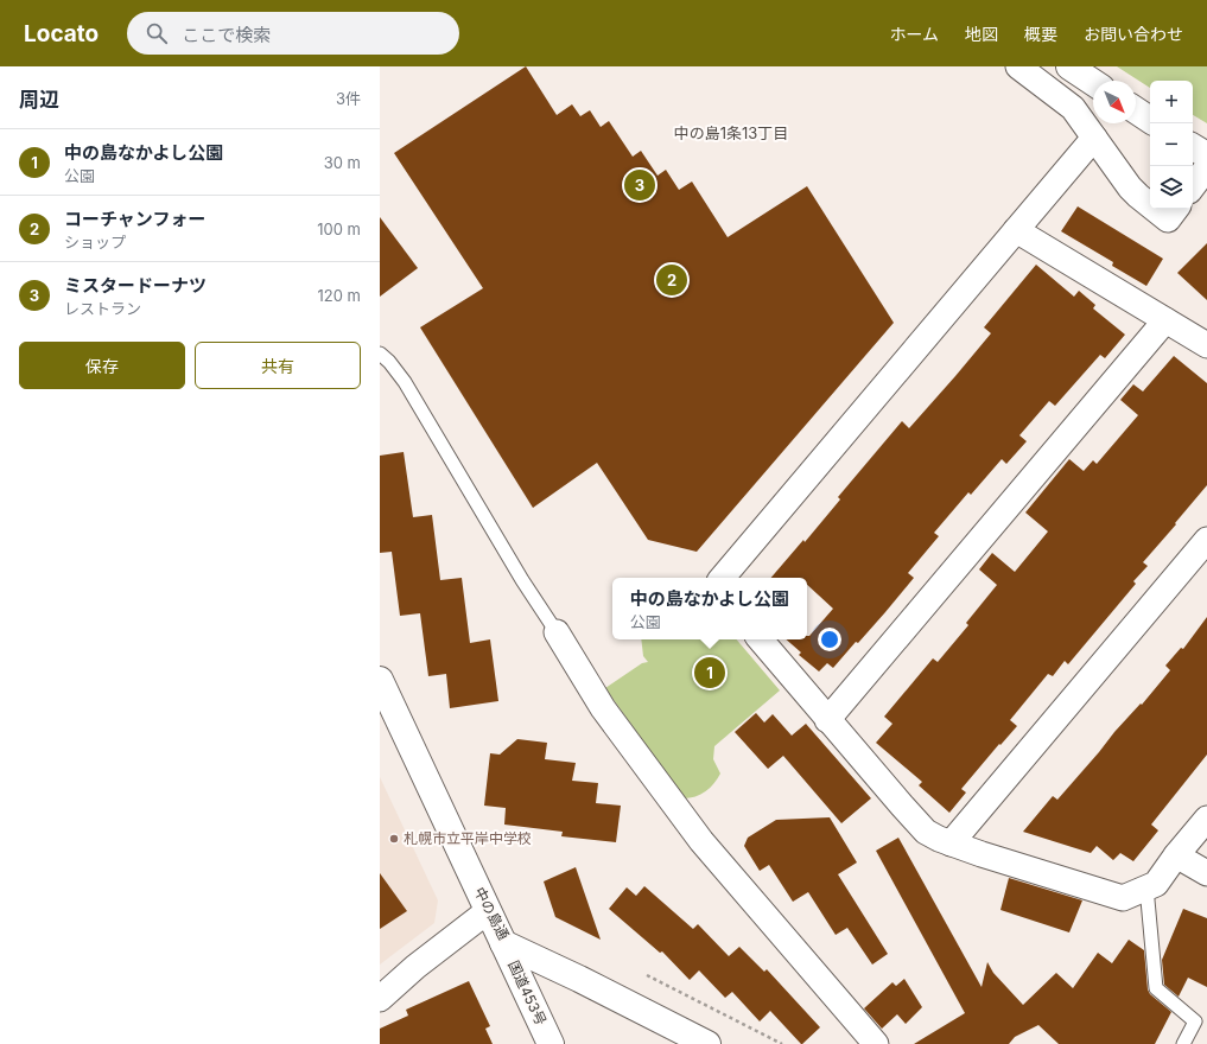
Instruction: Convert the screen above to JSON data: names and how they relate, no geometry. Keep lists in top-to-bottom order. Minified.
{"streets":{"main road":["中の島通","国道453号"]},"crossings":[["中の島通","国道453号"]],"districts":["中の島1条13丁目"],"places":["札幌市立平岸中学校"],"north":"bottom right","page":{"header":"Locato","search":"ここで検索","nav":["ホーム","地図","概要","お問い合わせ"],"heading":["周辺","3件"],"map_buttons":["+","−"],"list":[{"mark":"1","name":"中の島なかよし公園","note":"公園","value":"30 m"},{"mark":"2","name":"コーチャンフォー","note":"ショップ","value":"100 m"},{"mark":"3","name":"ミスタードーナツ","note":"レストラン","value":"120 m"}],"pins":["3","2","1"],"buttons":["保存","共有"],"popup":["中の島なかよし公園","公園"]}}
